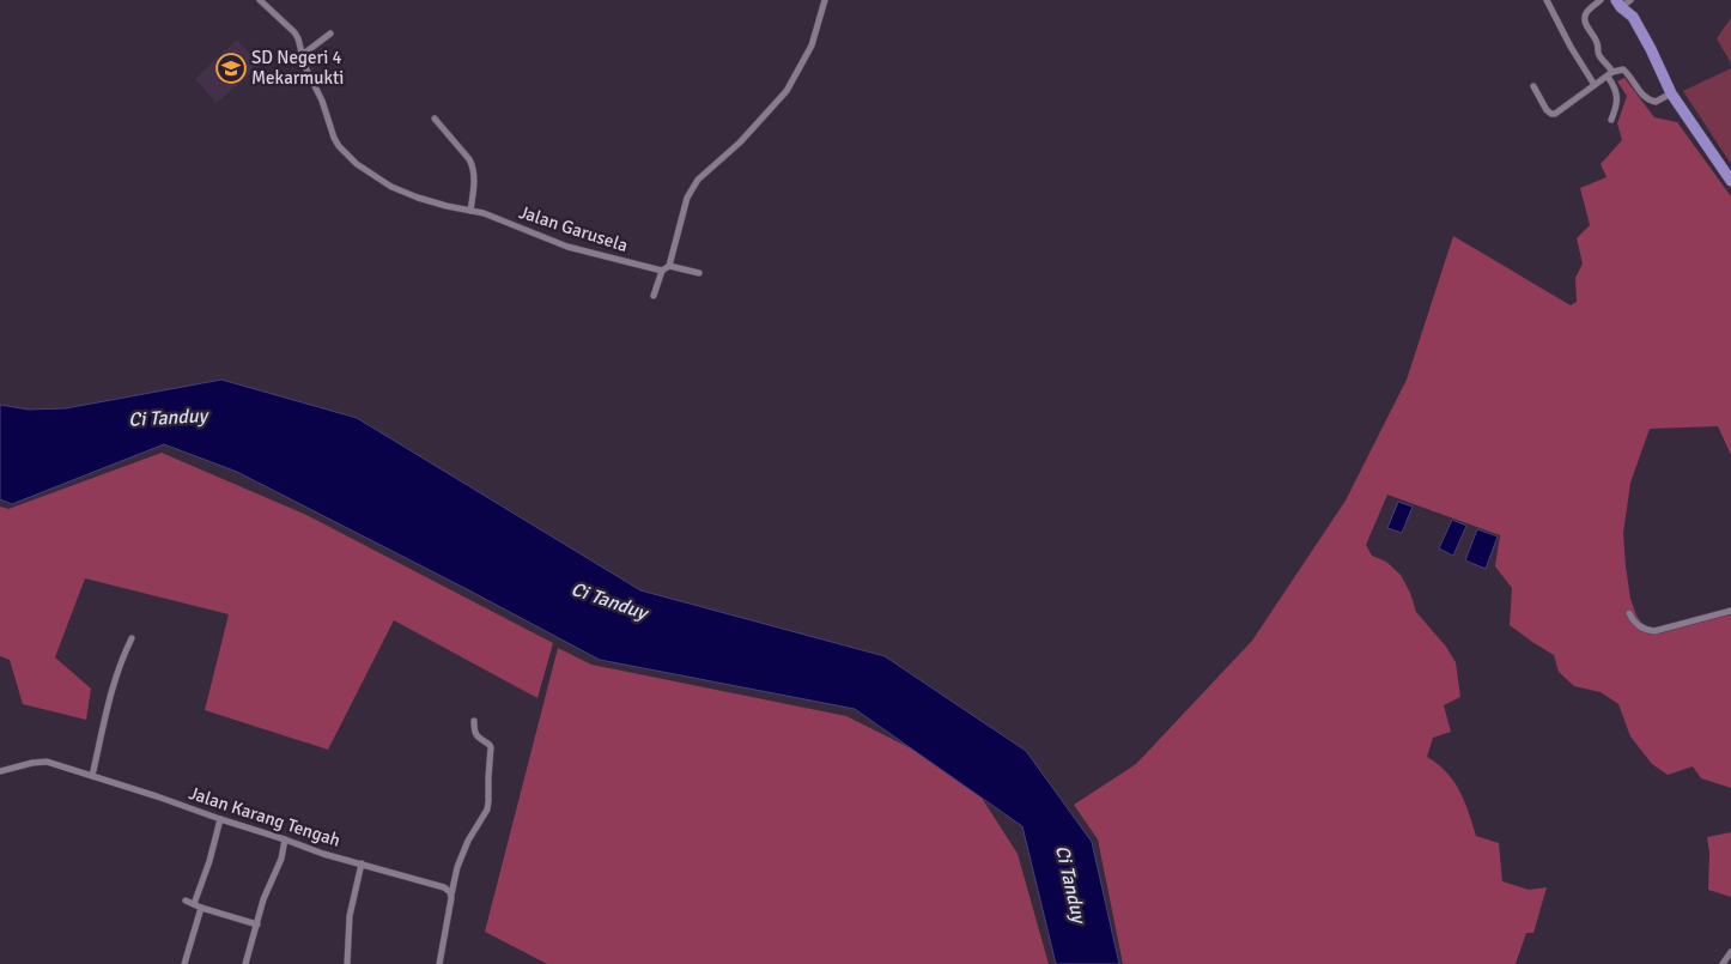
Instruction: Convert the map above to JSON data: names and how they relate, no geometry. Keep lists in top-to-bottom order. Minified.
{"streets":{"street":["Jalan Garusela","Jalan Karang Tengah"]},"water":["Ci Tanduy"],"places":{"school or university":["SD Negeri 4 Mekarmukti"]}}
